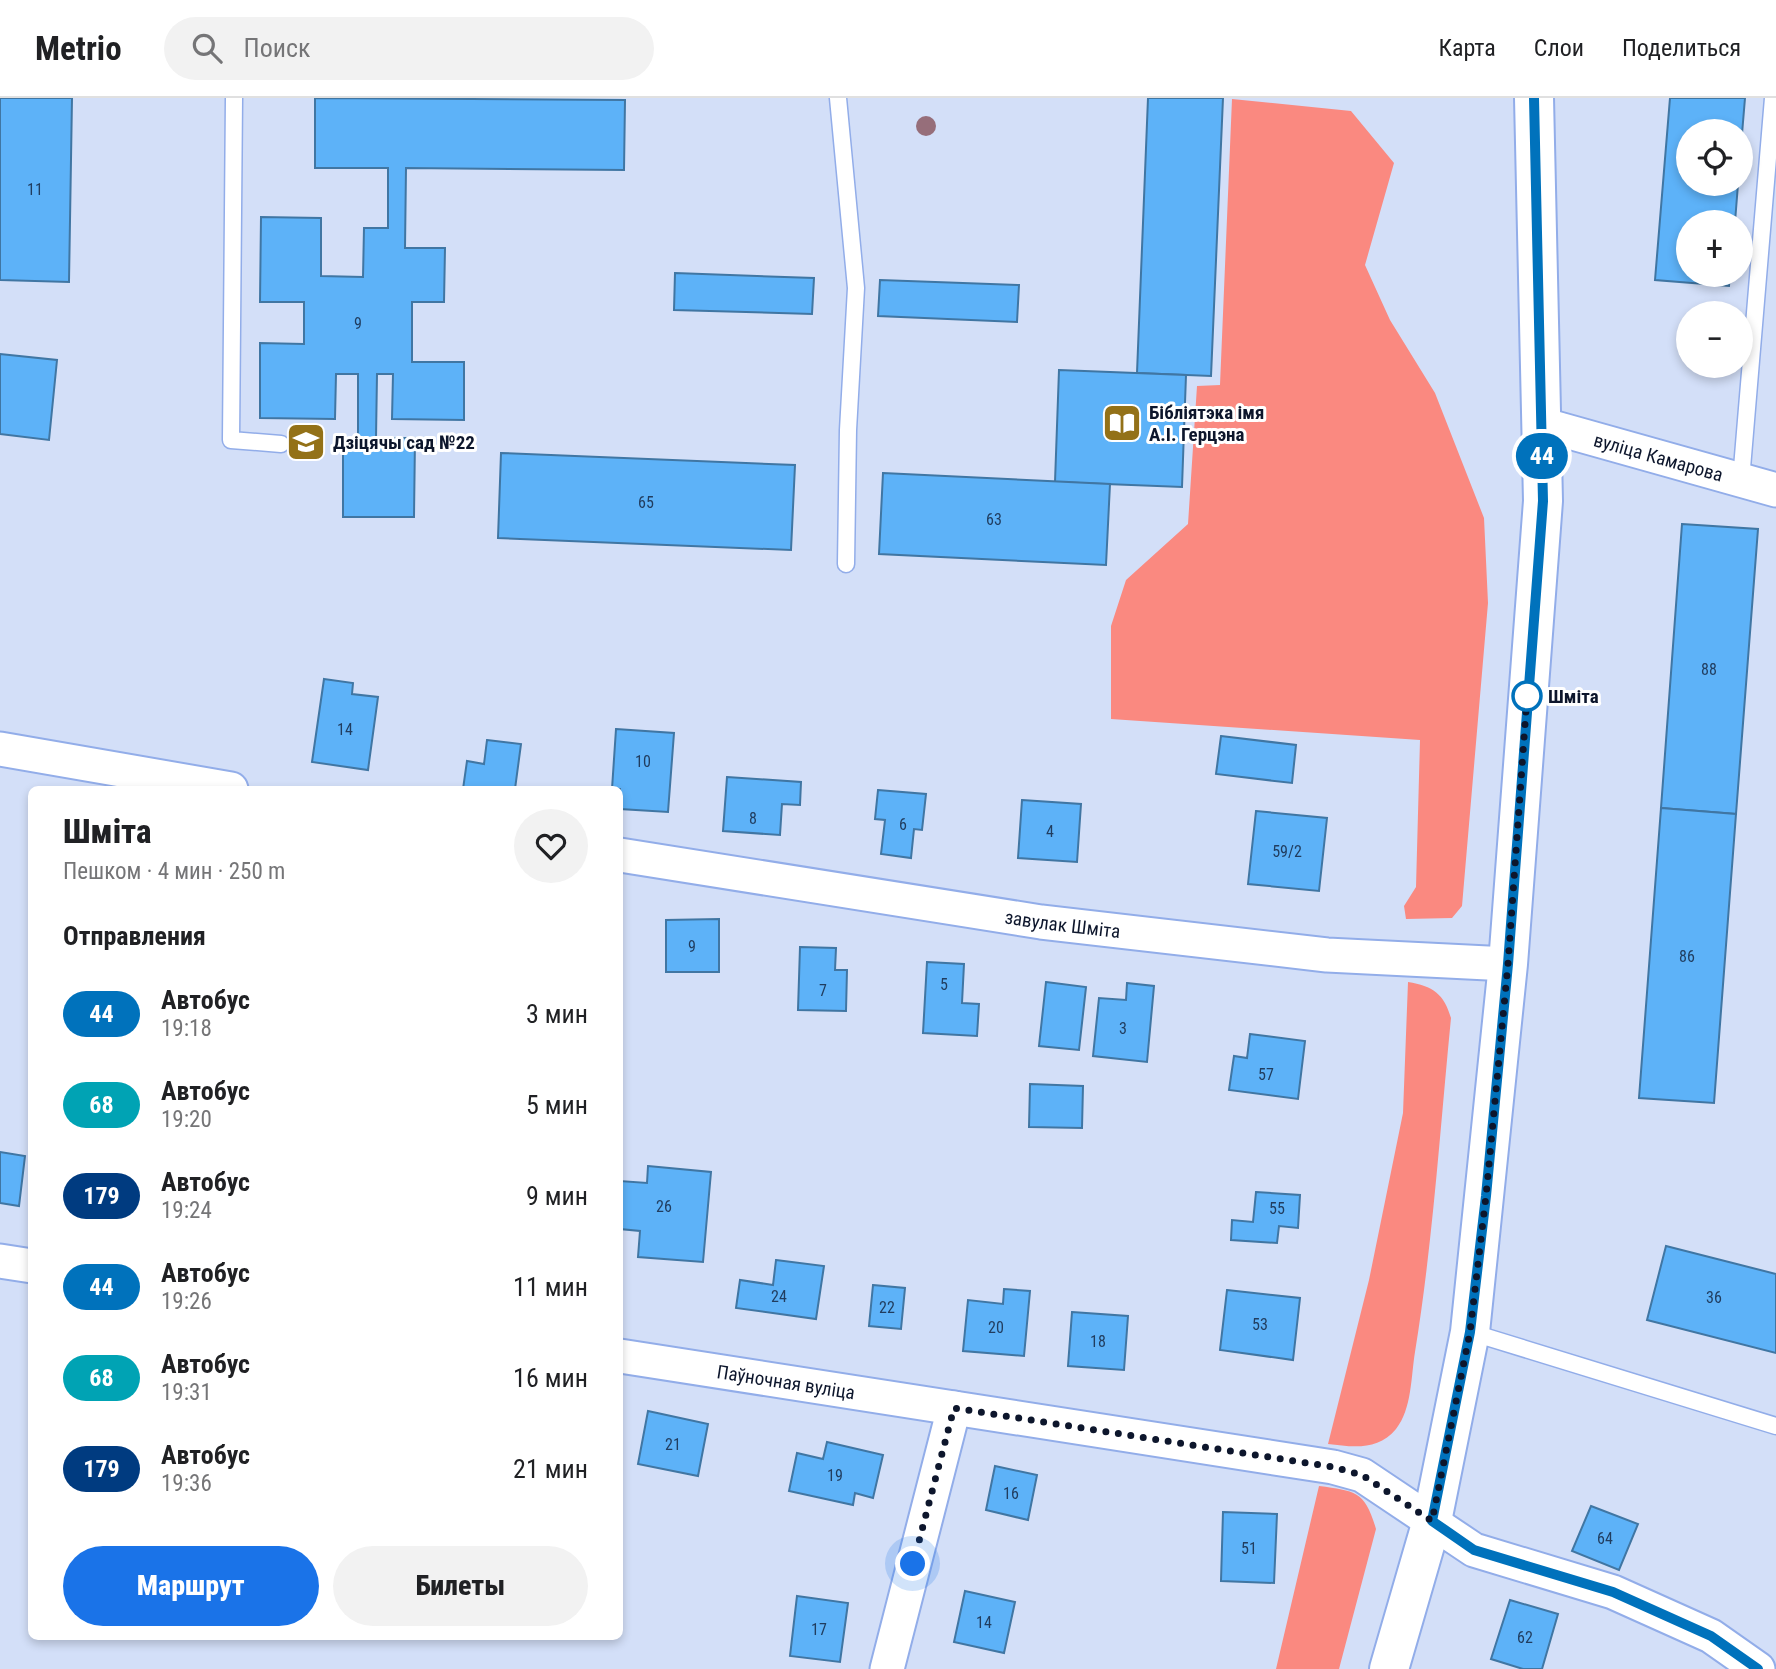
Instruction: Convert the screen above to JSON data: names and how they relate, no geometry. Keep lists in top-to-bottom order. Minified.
{"streets":{"street":["вуліца Камарова","завулак Шміта","Паўночная вуліца"]},"places":{"library":["Бібліятэка імя А.І. Герцэна"],"school or university":["Дзіцячы сад №22"],"other":["Шміта"]},"lines":["bus line 44"],"house_numbers":["11","9","65","63","88","14","10","8","6","4","59/2","9","86","5","7","3","57","26","55","24","36","22","53","20","18","21","19","16","64","51","14","17","62"],"page":{"header":"Metrio","search":"Поиск","nav":["Карта","Слои","Поделиться"],"on_map":"44","map_buttons":["+","−"],"heading":[["Шміта","Пешком · 4 мин · 250 m"],"Отправления"],"list":[{"mark":"44","name":"Автобус","note":"19:18","value":"3 мин"},{"mark":"68","name":"Автобус","note":"19:20","value":"5 мин"},{"mark":"179","name":"Автобус","note":"19:24","value":"9 мин"},{"mark":"44","name":"Автобус","note":"19:26","value":"11 мин"},{"mark":"68","name":"Автобус","note":"19:31","value":"16 мин"},{"mark":"179","name":"Автобус","note":"19:36","value":"21 мин"}],"buttons":["Маршрут","Билеты"]}}
